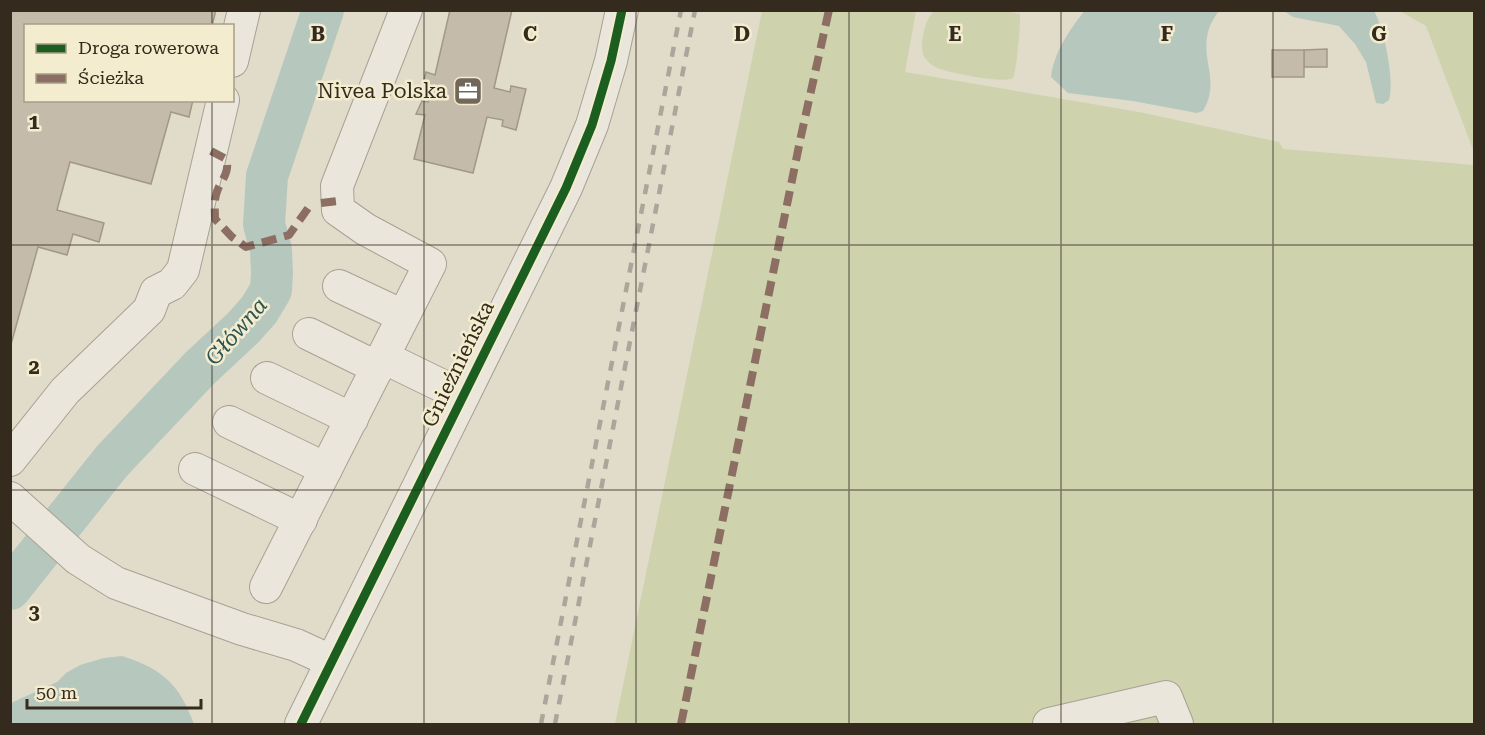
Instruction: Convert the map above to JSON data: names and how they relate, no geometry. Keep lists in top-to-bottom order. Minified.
{"streets":{"street":["Gnieźnieńska"]},"water":["Główna"],"places":{"office":["Nivea Polska"]},"legend":["Droga rowerowa","Ścieżka"],"scale_bar":"50 m","grid":{"columns":["B","C","D","E","F","G"],"rows":["1","2","3"]}}
